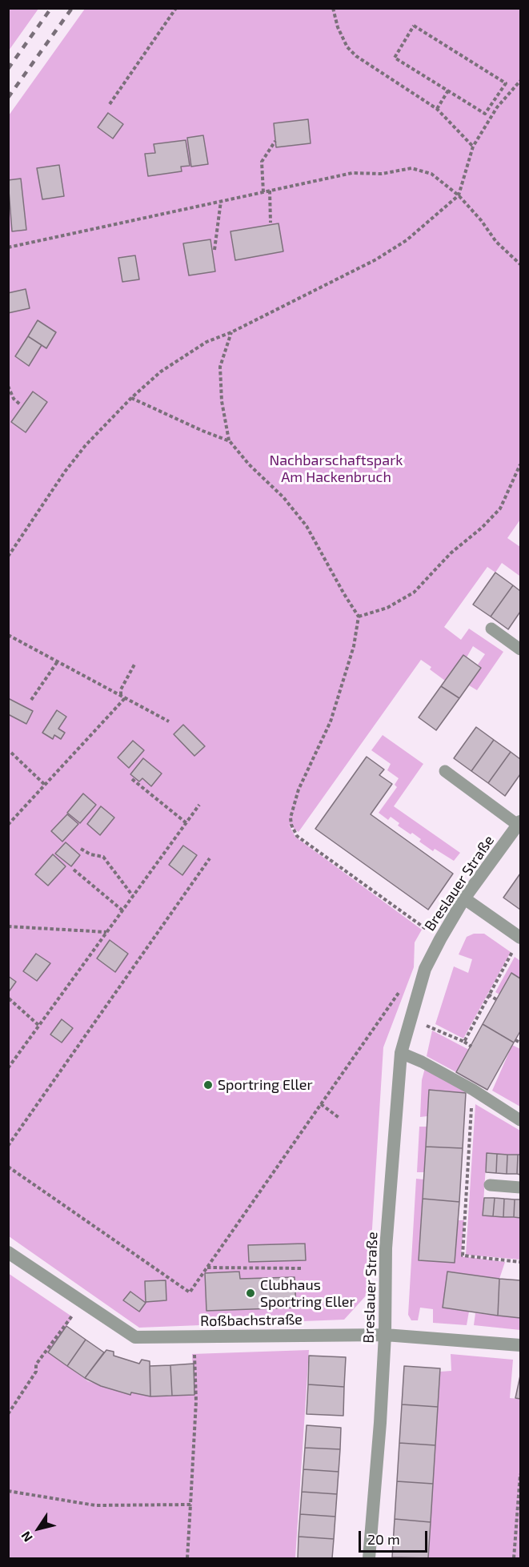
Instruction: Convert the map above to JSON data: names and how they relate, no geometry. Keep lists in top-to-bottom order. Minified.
{"streets":{"street":["Breslauer Straße","Roßbachstraße"]},"crossings":[["Breslauer Straße","Roßbachstraße"]],"parks":["Nachbarschaftspark Am Hackenbruch"],"places":["Sportring Eller","Clubhaus Sportring Eller"],"scale_bar":"20 m","north":"bottom left"}
